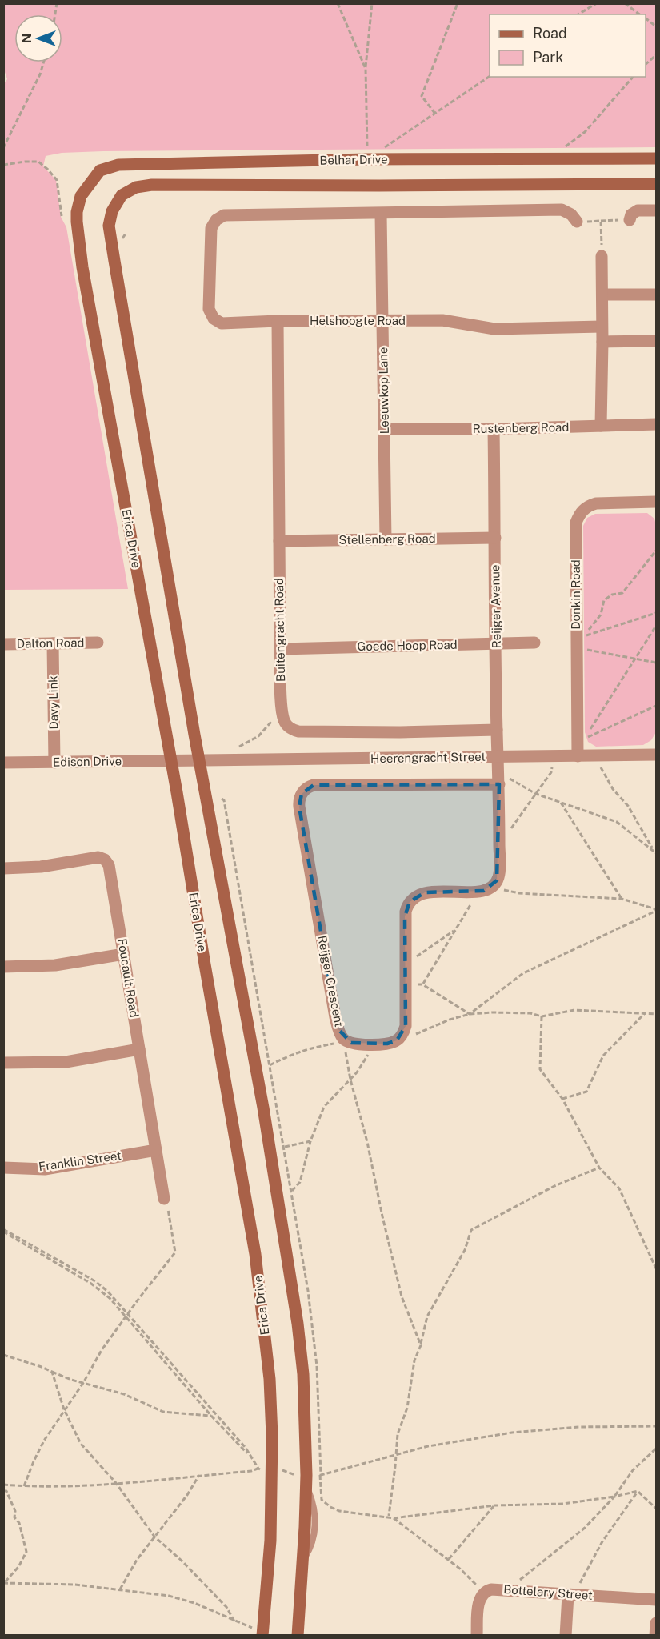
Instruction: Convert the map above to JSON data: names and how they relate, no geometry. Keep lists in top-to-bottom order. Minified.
{"streets":{"main road":["Belhar Drive","Erica Drive"],"street":["Helshoogte Road","Leeuwkop Lane","Rustenberg Road","Stellenberg Road","Donkin Road","Reijger Avenue","Buitengracht Road","Dalton Road","Goede Hoop Road","Davy Link","Heerengracht Street","Edison Drive","Foucault Road","Reijger Crescent","Franklin Street","Bottelary Street"]},"crossings":[["Belhar Drive","Erica Drive"],["Belhar Drive","Heerengracht Street"],["Helshoogte Road","Leeuwkop Lane"],["Helshoogte Road","Buitengracht Road"],["Leeuwkop Lane","Rustenberg Road"],["Leeuwkop Lane","Stellenberg Road"],["Rustenberg Road","Reijger Avenue"],["Erica Drive","Heerengracht Street"],["Erica Drive","Edison Drive"],["Stellenberg Road","Reijger Avenue"],["Stellenberg Road","Buitengracht Road"],["Donkin Road","Heerengracht Street"],["Reijger Avenue","Buitengracht Road"],["Reijger Avenue","Goede Hoop Road"],["Reijger Avenue","Heerengracht Street"],["Reijger Avenue","Reijger Crescent"],["Buitengracht Road","Goede Hoop Road"],["Dalton Road","Davy Link"],["Davy Link","Edison Drive"],["Heerengracht Street","Edison Drive"],["Foucault Road","Franklin Street"]],"legend":["Road","Park"],"north":"left"}
